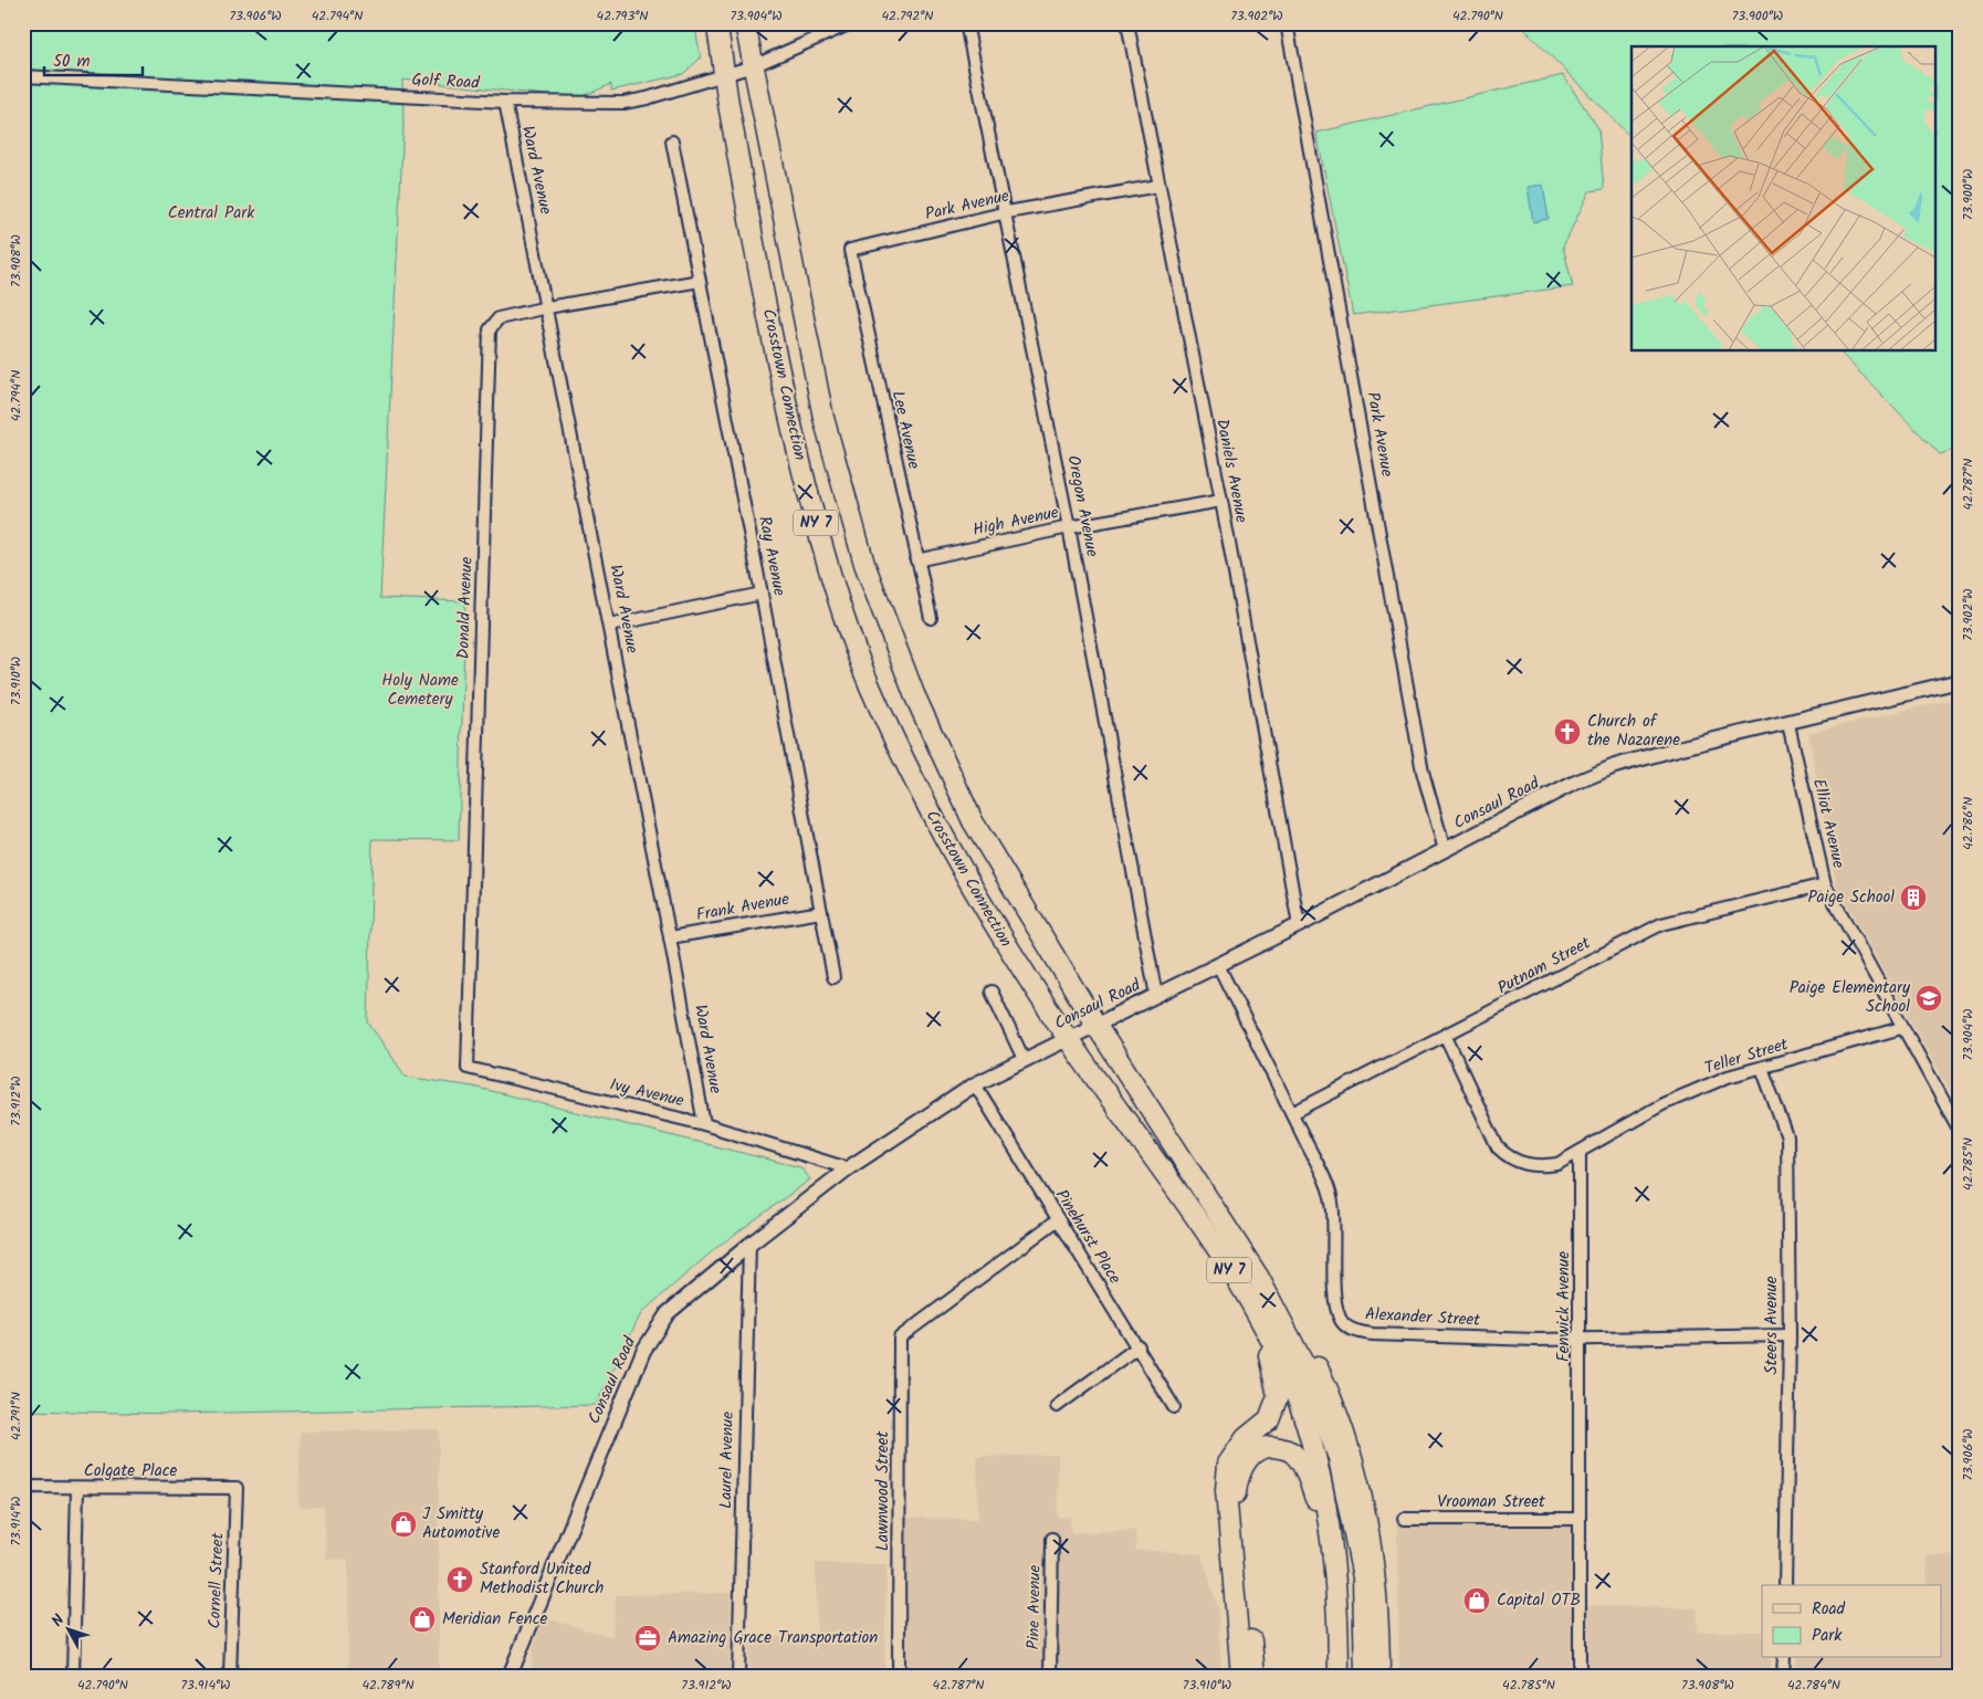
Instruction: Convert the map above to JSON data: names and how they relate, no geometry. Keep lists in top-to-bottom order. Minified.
{"streets":{"highway":["Crosstown Connection","NY 7"],"street":["Golf Road","Ward Avenue","Park Avenue","Lee Avenue","Daniels Avenue","Oregon Avenue","High Avenue","Ray Avenue","Donald Avenue","Consaul Road","Elliot Avenue","Frank Avenue","Putnam Street","Teller Street","Ivy Avenue","Pinehurst Place","Fenwick Avenue","Alexander Street","Steers Avenue","Laurel Avenue","Colgate Place","Lawnwood Street","Vrooman Street","Cornell Street","Pine Avenue"]},"crossings":[["Golf Road","Ward Avenue"],["Golf Road","Crosstown Connection"],["Ward Avenue","Donald Avenue"],["Ward Avenue","Frank Avenue"],["Ward Avenue","Ivy Avenue"],["Park Avenue","Lee Avenue"],["Park Avenue","Daniels Avenue"],["Park Avenue","Oregon Avenue"],["Park Avenue","Consaul Road"],["Crosstown Connection","Consaul Road"],["Lee Avenue","High Avenue"],["Daniels Avenue","High Avenue"],["Daniels Avenue","Consaul Road"],["Oregon Avenue","High Avenue"],["Oregon Avenue","Consaul Road"],["Ray Avenue","Frank Avenue"],["Donald Avenue","Ivy Avenue"],["Consaul Road","Elliot Avenue"],["Consaul Road","Ivy Avenue"],["Consaul Road","Pinehurst Place"],["Consaul Road","Alexander Street"],["Consaul Road","Laurel Avenue"],["Elliot Avenue","Putnam Street"],["Elliot Avenue","Teller Street"],["Putnam Street","Alexander Street"],["Teller Street","Fenwick Avenue"],["Teller Street","Steers Avenue"],["Pinehurst Place","Lawnwood Street"],["Fenwick Avenue","Alexander Street"],["Fenwick Avenue","Vrooman Street"],["Alexander Street","Steers Avenue"],["Colgate Place","Cornell Street"]],"parks":["Central Park","Holy Name Cemetery"],"places":{"church":["Church of the Nazarene","Stanford United Methodist Church"],"building":["Paige School"],"school or university":["Paige Elementary School"],"shop":["J Smitty Automotive","Capital OTB","Meridian Fence"],"office":["Amazing Grace Transportation"]},"legend":["Road","Park"],"scale_bar":"50 m","north":"top left","coordinates":["73.906°W","42.794°N","42.793°N","73.904°W","42.792°N","73.902°W","42.790°N","73.900°W","73.908°W","42.787°N","73.910°W","42.786°N","73.912°W","42.785°N","42.791°N","73.914°W","42.789°N","42.784°N"]}
